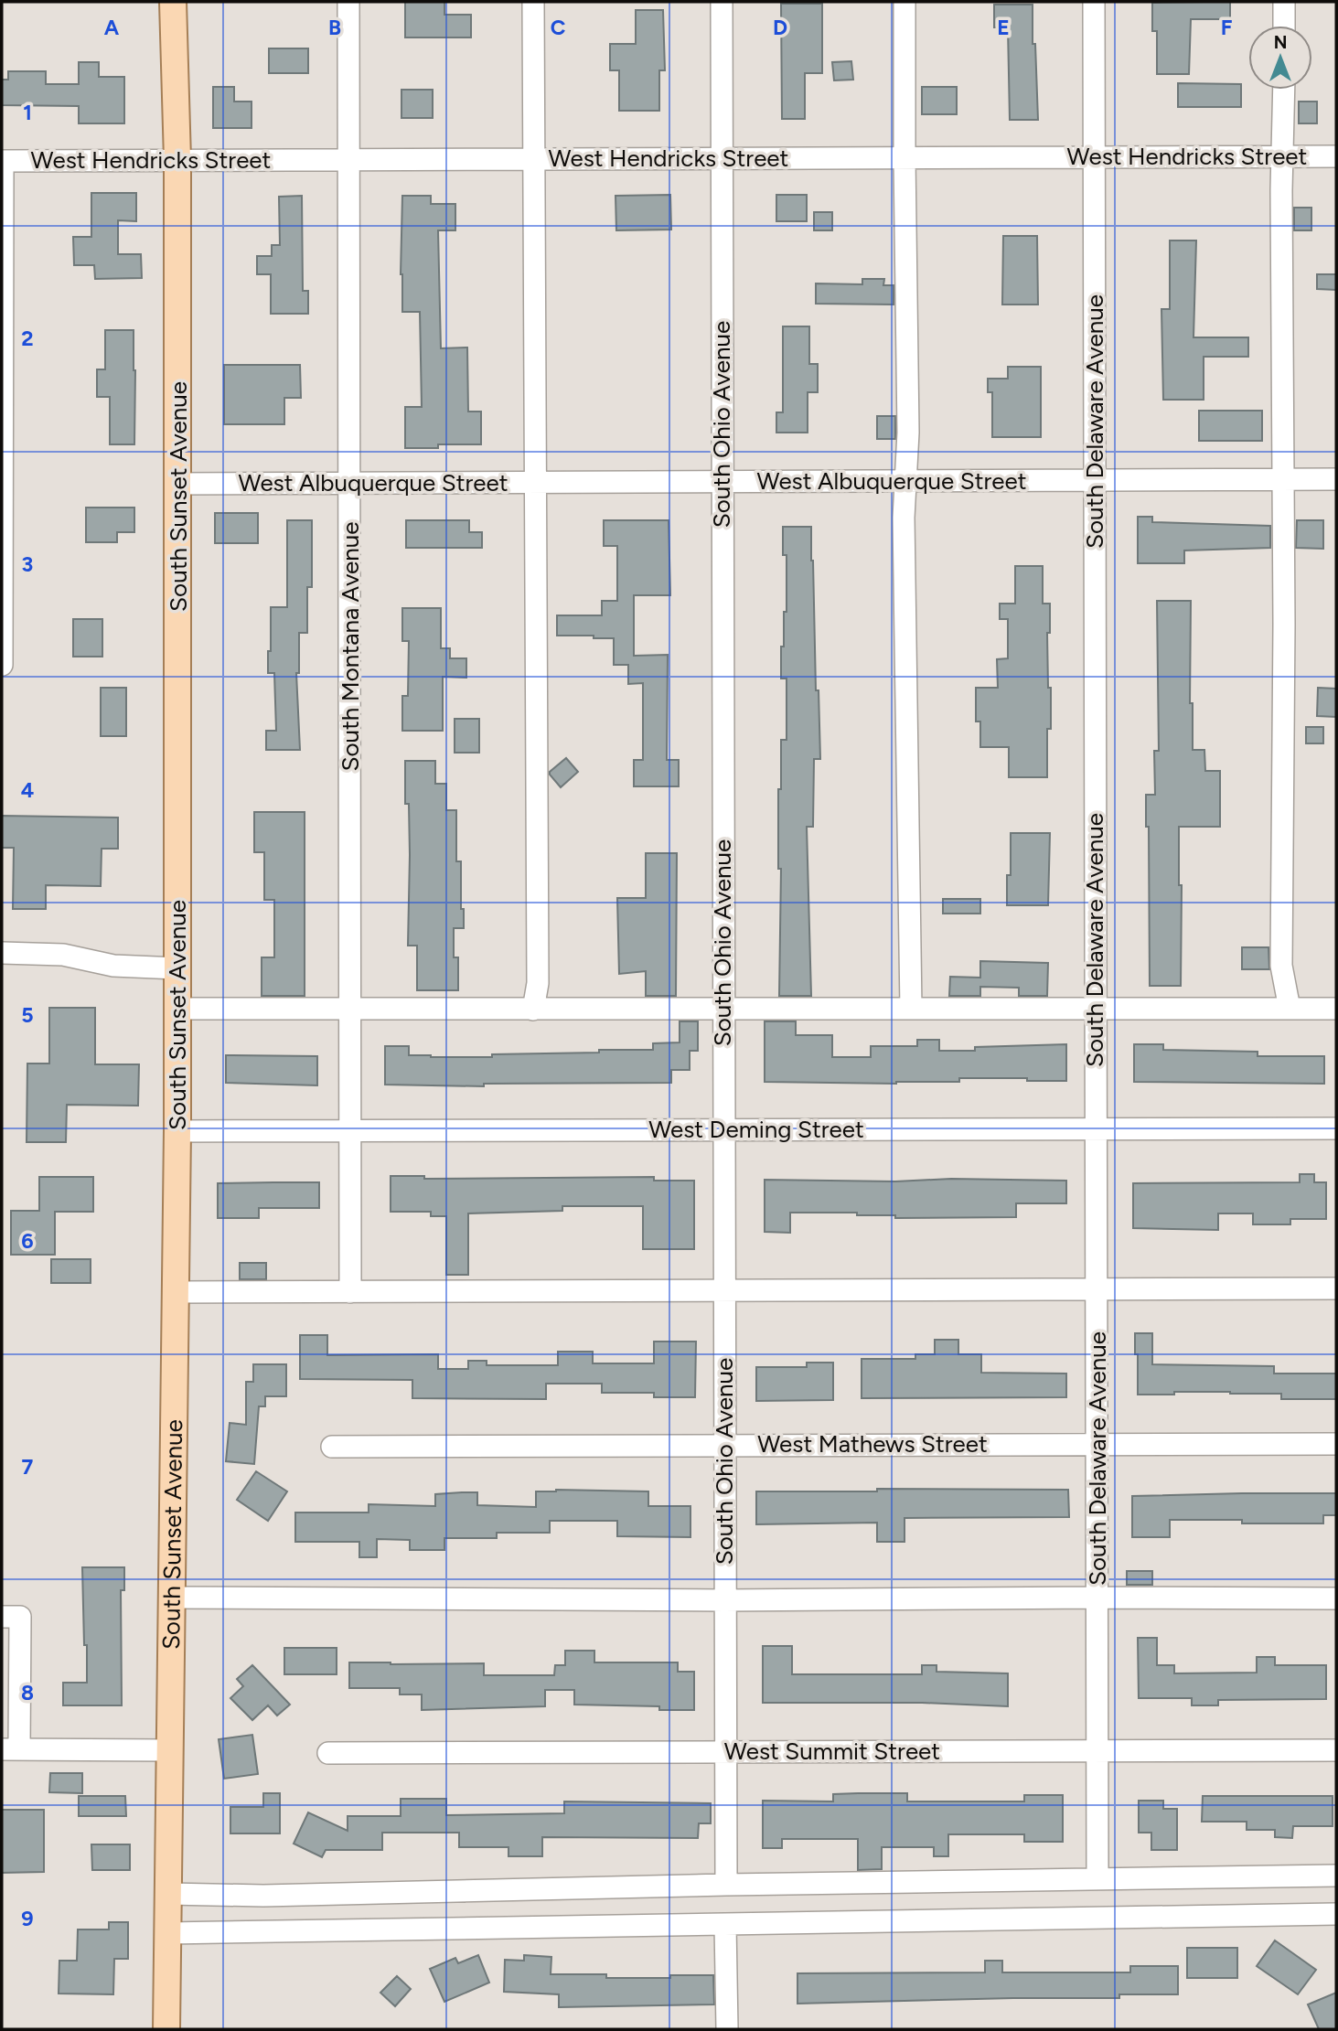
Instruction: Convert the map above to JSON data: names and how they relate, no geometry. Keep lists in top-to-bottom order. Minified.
{"streets":{"main road":["South Sunset Avenue"],"street":["West Hendricks Street","South Delaware Avenue","South Ohio Avenue","West Albuquerque Street","South Montana Avenue","West Deming Street","West Mathews Street","West Summit Street"]},"crossings":[["West Hendricks Street","South Delaware Avenue"],["West Hendricks Street","South Ohio Avenue"],["West Hendricks Street","South Sunset Avenue"],["West Hendricks Street","South Montana Avenue"],["South Delaware Avenue","West Albuquerque Street"],["South Delaware Avenue","West Deming Street"],["South Delaware Avenue","West Mathews Street"],["South Delaware Avenue","West Summit Street"],["South Ohio Avenue","West Albuquerque Street"],["South Ohio Avenue","West Deming Street"],["South Ohio Avenue","West Mathews Street"],["South Ohio Avenue","West Summit Street"],["West Albuquerque Street","South Sunset Avenue"],["West Albuquerque Street","South Montana Avenue"],["South Sunset Avenue","West Deming Street"],["South Montana Avenue","West Deming Street"]],"north":"top","grid":{"columns":["A","B","C","D","E","F"],"rows":["1","2","3","4","5","6","7","8","9"]}}
